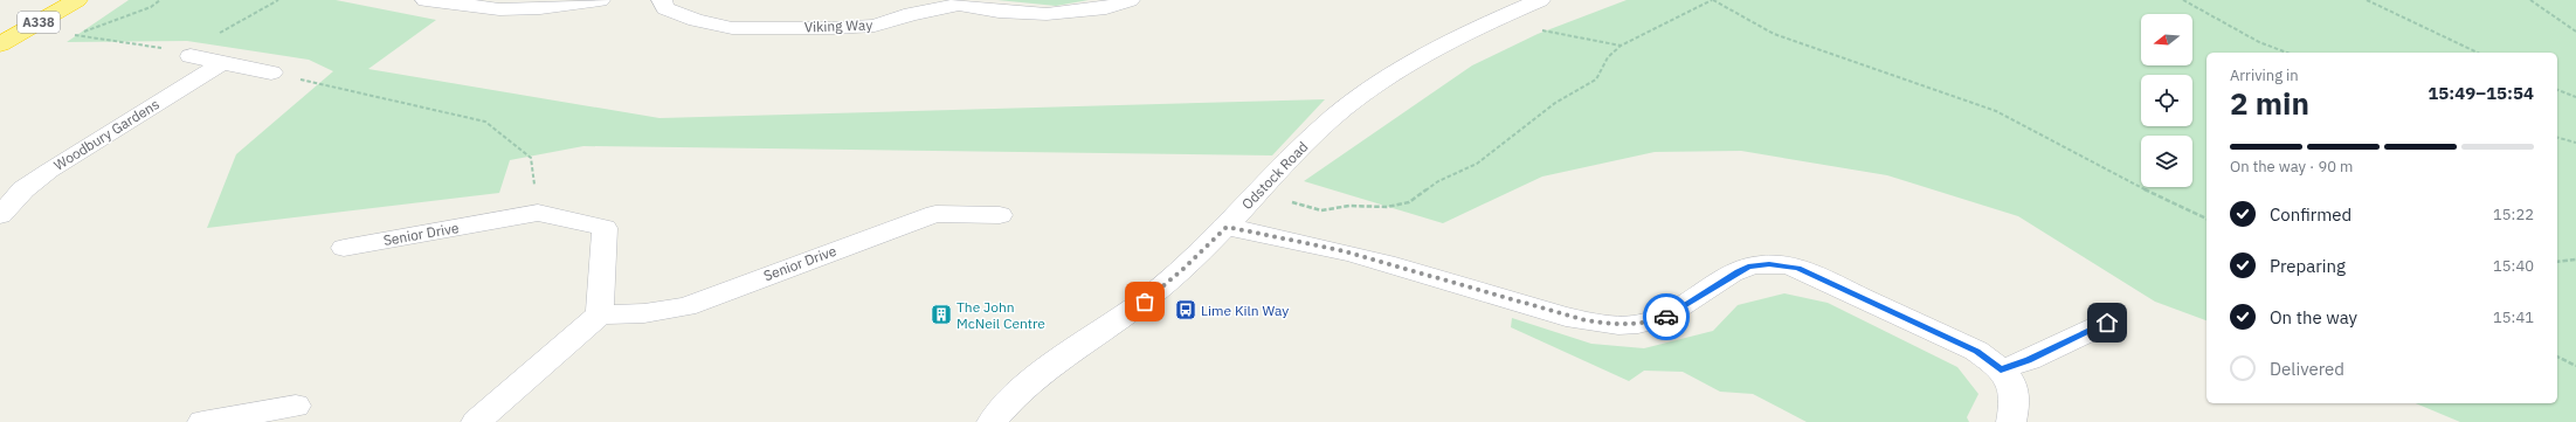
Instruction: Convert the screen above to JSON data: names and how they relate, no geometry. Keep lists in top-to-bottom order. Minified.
{"streets":{"highway":["A338"],"street":["Viking Way","Woodbury Gardens","Odstock Road","Senior Drive"]},"places":{"bus stop":["Lime Kiln Way"],"building":["The John McNeil Centre"]},"north":"left","page":{"heading":["2 min","Arriving in","15:49–15:54"],"bar":"On the way · 90 m","list":[["Confirmed","15:22"],["Preparing","15:40"],["On the way","15:41"],"Delivered"]}}
